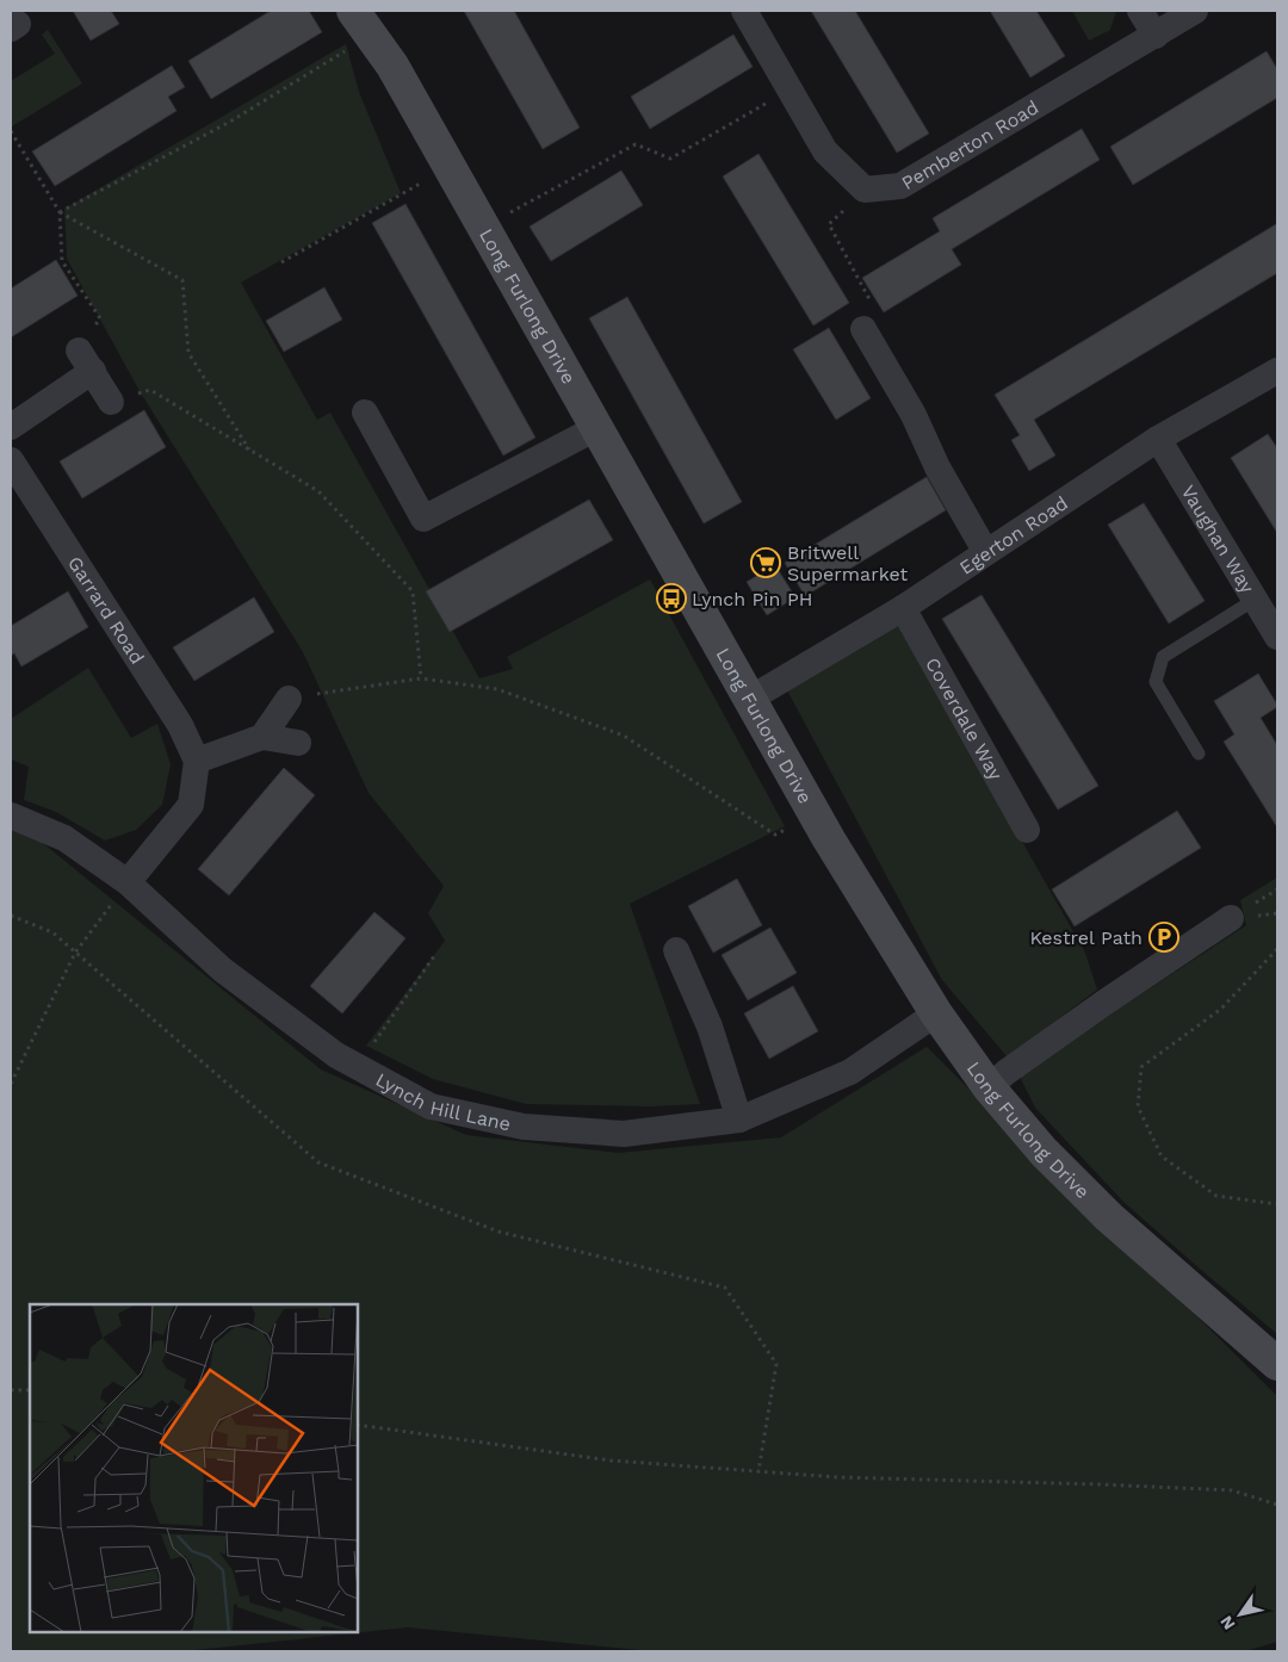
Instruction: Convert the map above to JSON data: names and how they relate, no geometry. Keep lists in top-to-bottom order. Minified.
{"streets":{"street":["Pemberton Road","Long Furlong Drive","Egerton Road","Vaughan Way","Garrard Road","Coverdale Way","Lynch Hill Lane"]},"crossings":[["Long Furlong Drive","Egerton Road"],["Long Furlong Drive","Lynch Hill Lane"],["Egerton Road","Vaughan Way"],["Egerton Road","Coverdale Way"]],"places":{"supermarket":["Britwell Supermarket"],"bus stop":["Lynch Pin PH"],"parking":["Kestrel Path"]},"north":"bottom left"}
